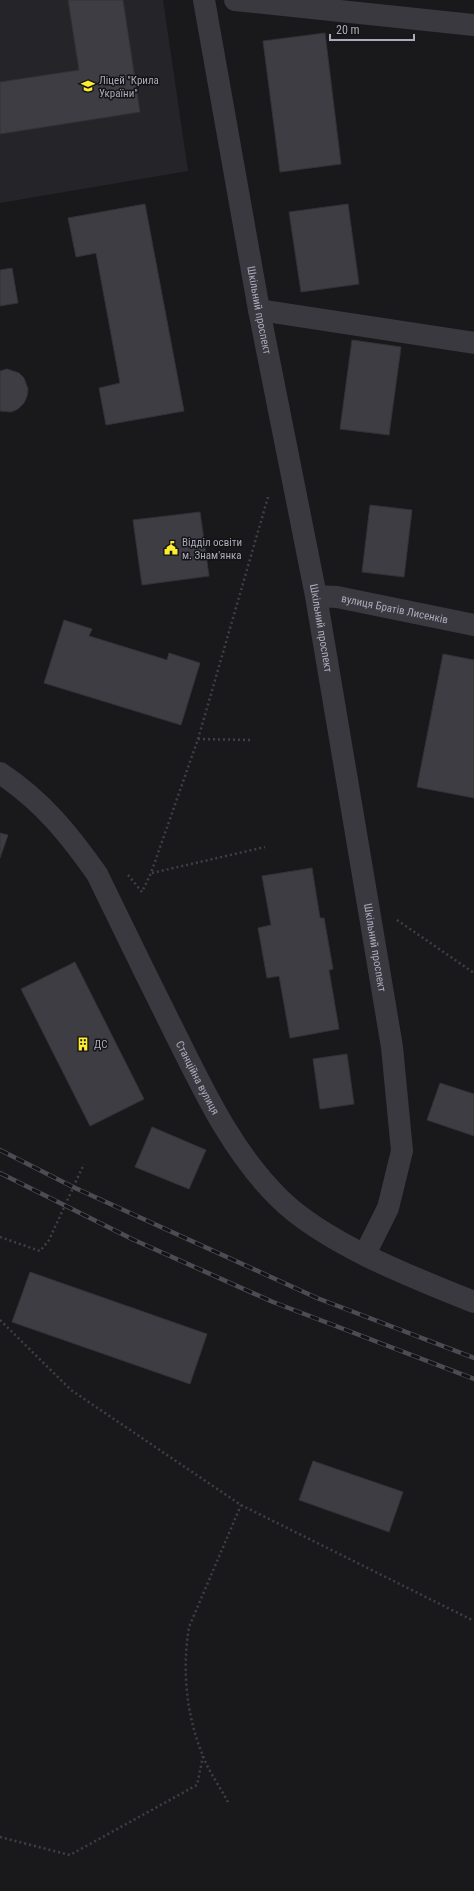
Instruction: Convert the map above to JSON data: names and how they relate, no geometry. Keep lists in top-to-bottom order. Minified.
{"streets":{"street":["Шкільний проспект","вулиця Братів Лисенків","Станційна вулиця"]},"crossings":[["Шкільний проспект","вулиця Братів Лисенків"],["Шкільний проспект","Станційна вулиця"]],"places":{"school or university":["Ліцей \"Крила України\""],"public building":["Відділ освіти м. Знам'янка"],"building":["ДС"]},"scale_bar":"20 m"}
